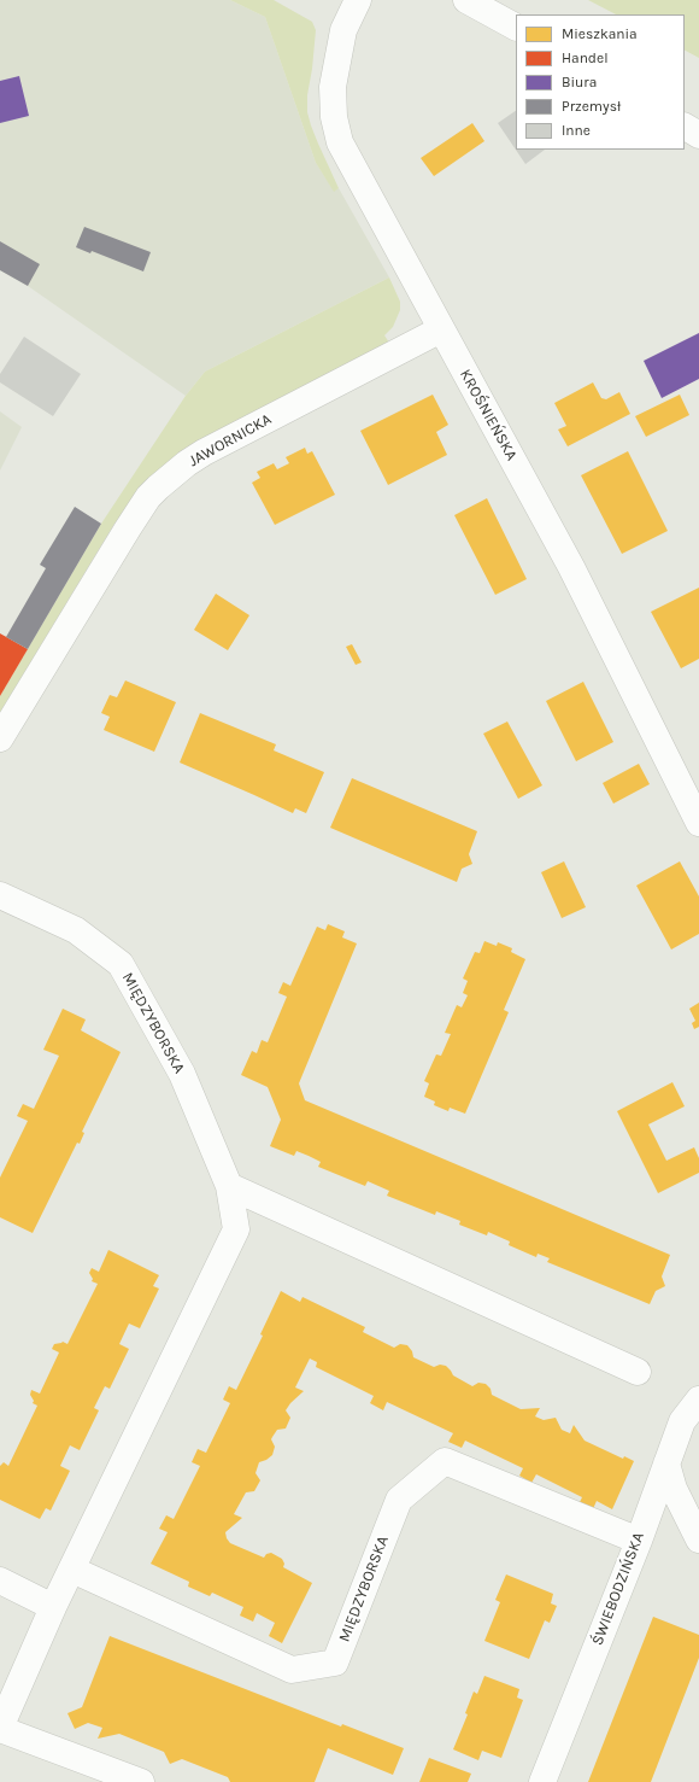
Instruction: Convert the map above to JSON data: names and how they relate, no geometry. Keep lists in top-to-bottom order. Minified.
{"streets":{"street":["KROŚNIEŃSKA","JAWORNICKA","MIĘDZYBORSKA","ŚWIEBODZIŃSKA"]},"crossings":[["KROŚNIEŃSKA","JAWORNICKA"],["MIĘDZYBORSKA","ŚWIEBODZIŃSKA"]],"legend":["Mieszkania","Handel","Biura","Przemysł","Inne"]}
